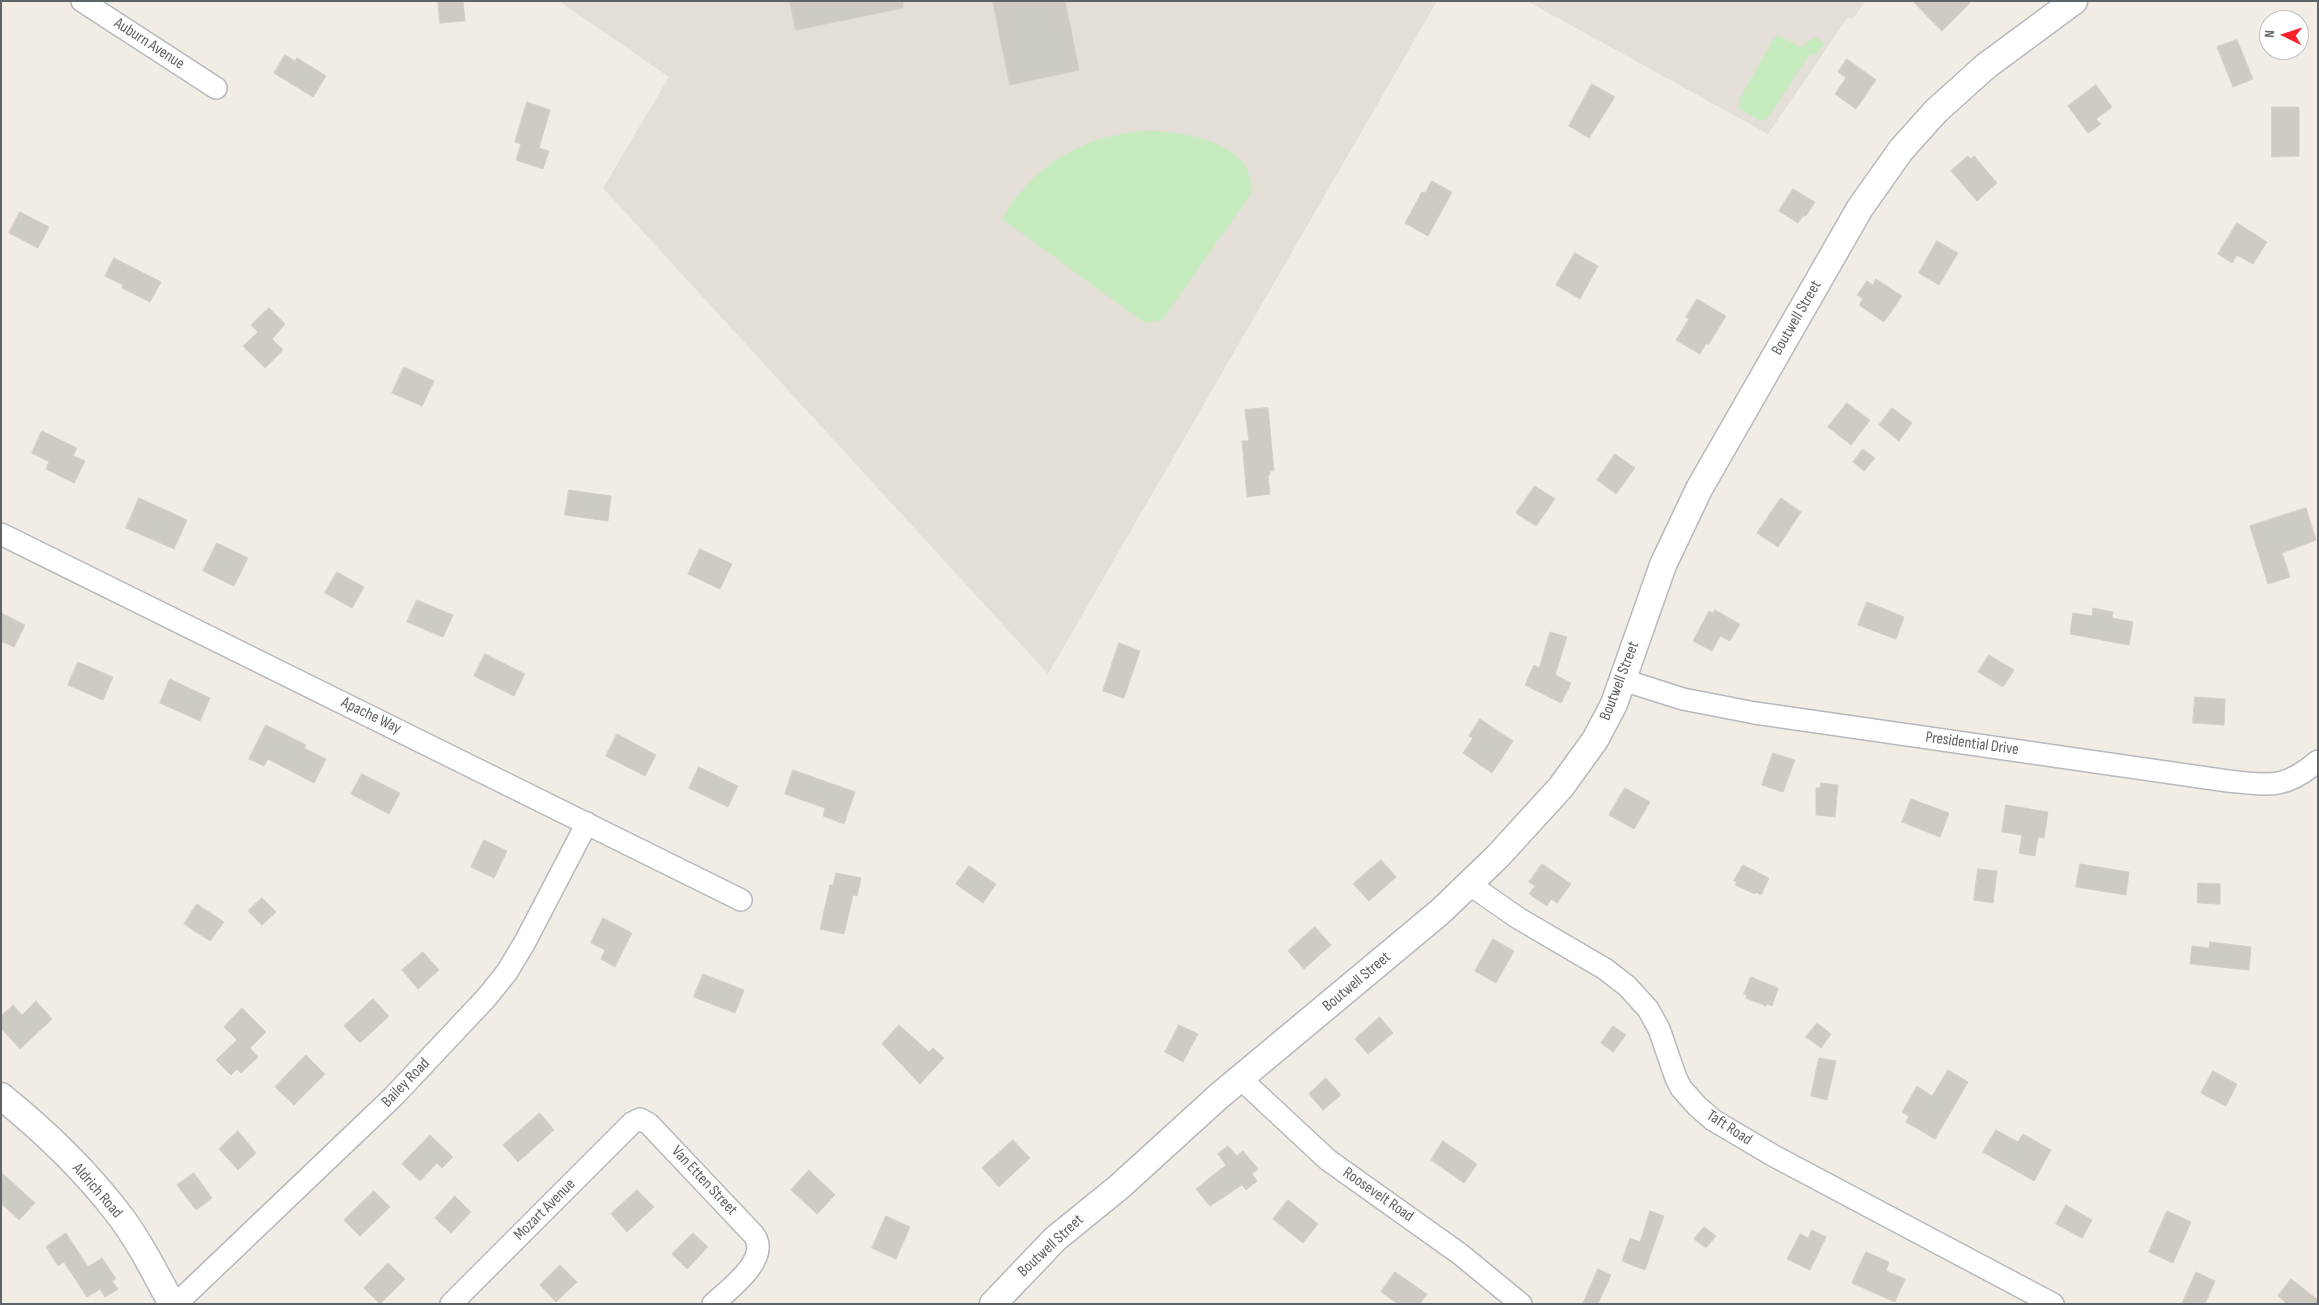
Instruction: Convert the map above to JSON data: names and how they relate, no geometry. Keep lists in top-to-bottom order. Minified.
{"streets":{"street":["Auburn Avenue","Boutwell Street","Apache Way","Presidential Drive","Bailey Road","Taft Road","Van Etten Street","Aldrich Road","Roosevelt Road","Mozart Avenue"]},"crossings":[["Boutwell Street","Presidential Drive"],["Boutwell Street","Taft Road"],["Boutwell Street","Roosevelt Road"],["Apache Way","Bailey Road"],["Van Etten Street","Mozart Avenue"]],"north":"left"}
